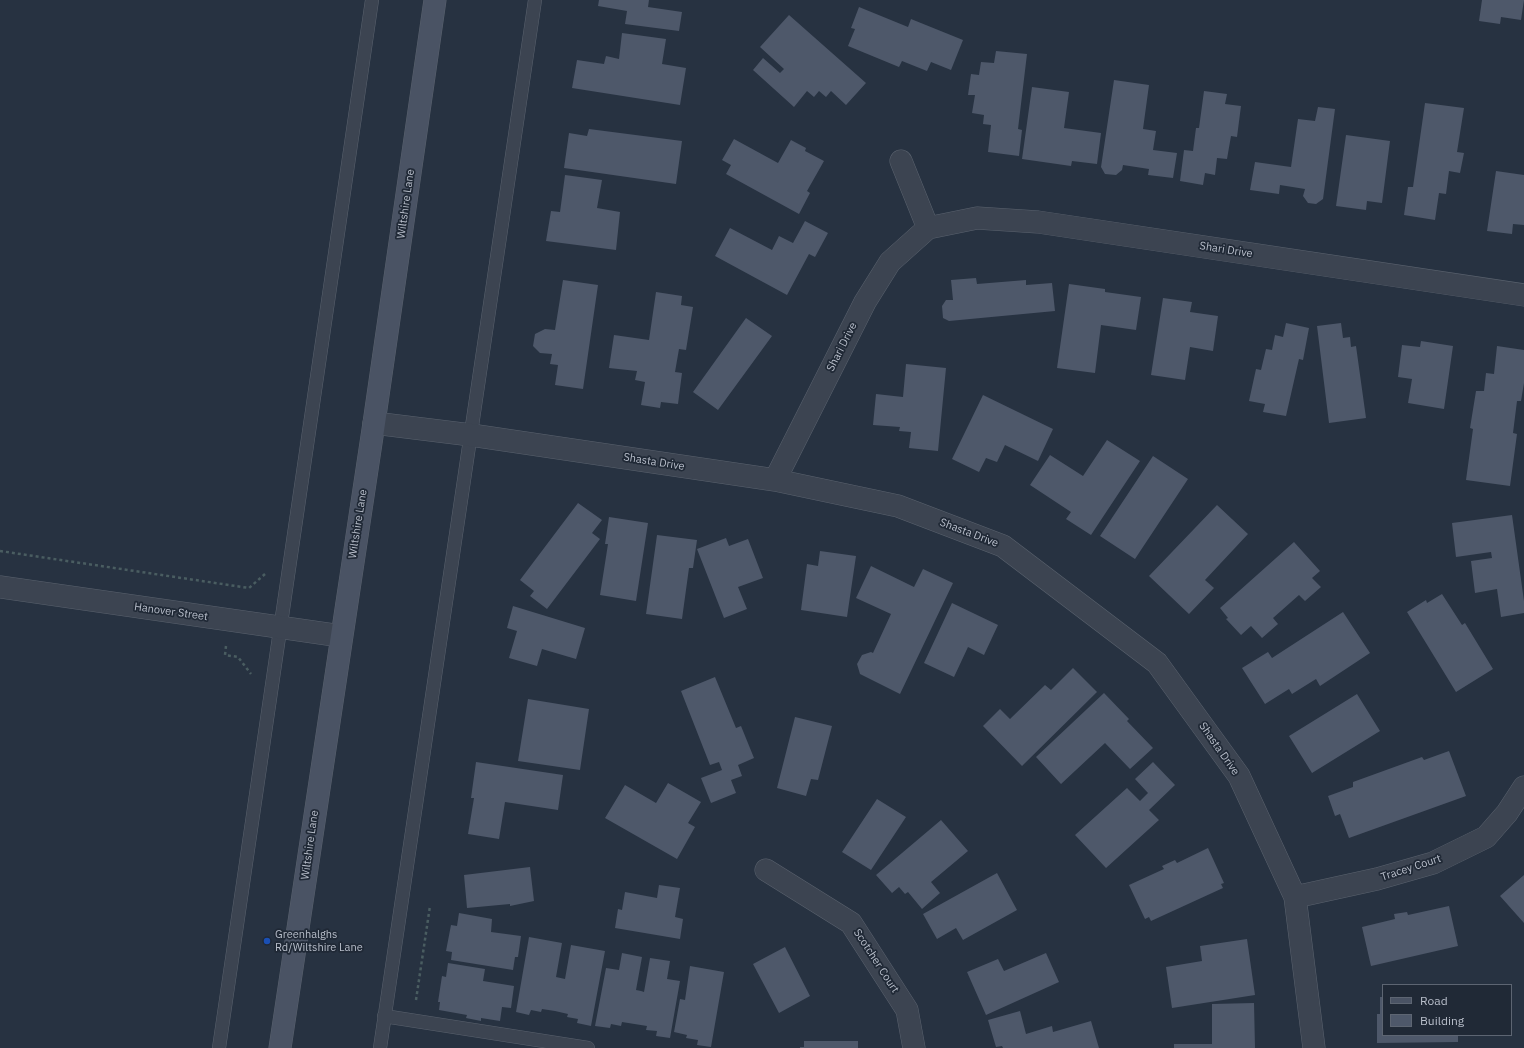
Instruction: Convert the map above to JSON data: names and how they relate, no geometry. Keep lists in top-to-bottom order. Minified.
{"streets":{"main road":["Wiltshire Lane"],"street":["Shari Drive","Shasta Drive","Hanover Street","Tracey Court","Scotcher Court"]},"crossings":[["Wiltshire Lane","Shasta Drive"],["Wiltshire Lane","Hanover Street"],["Shari Drive","Shasta Drive"],["Shasta Drive","Tracey Court"]],"places":["Greenhalghs Rd/Wiltshire Lane"],"legend":["Road","Building"]}
